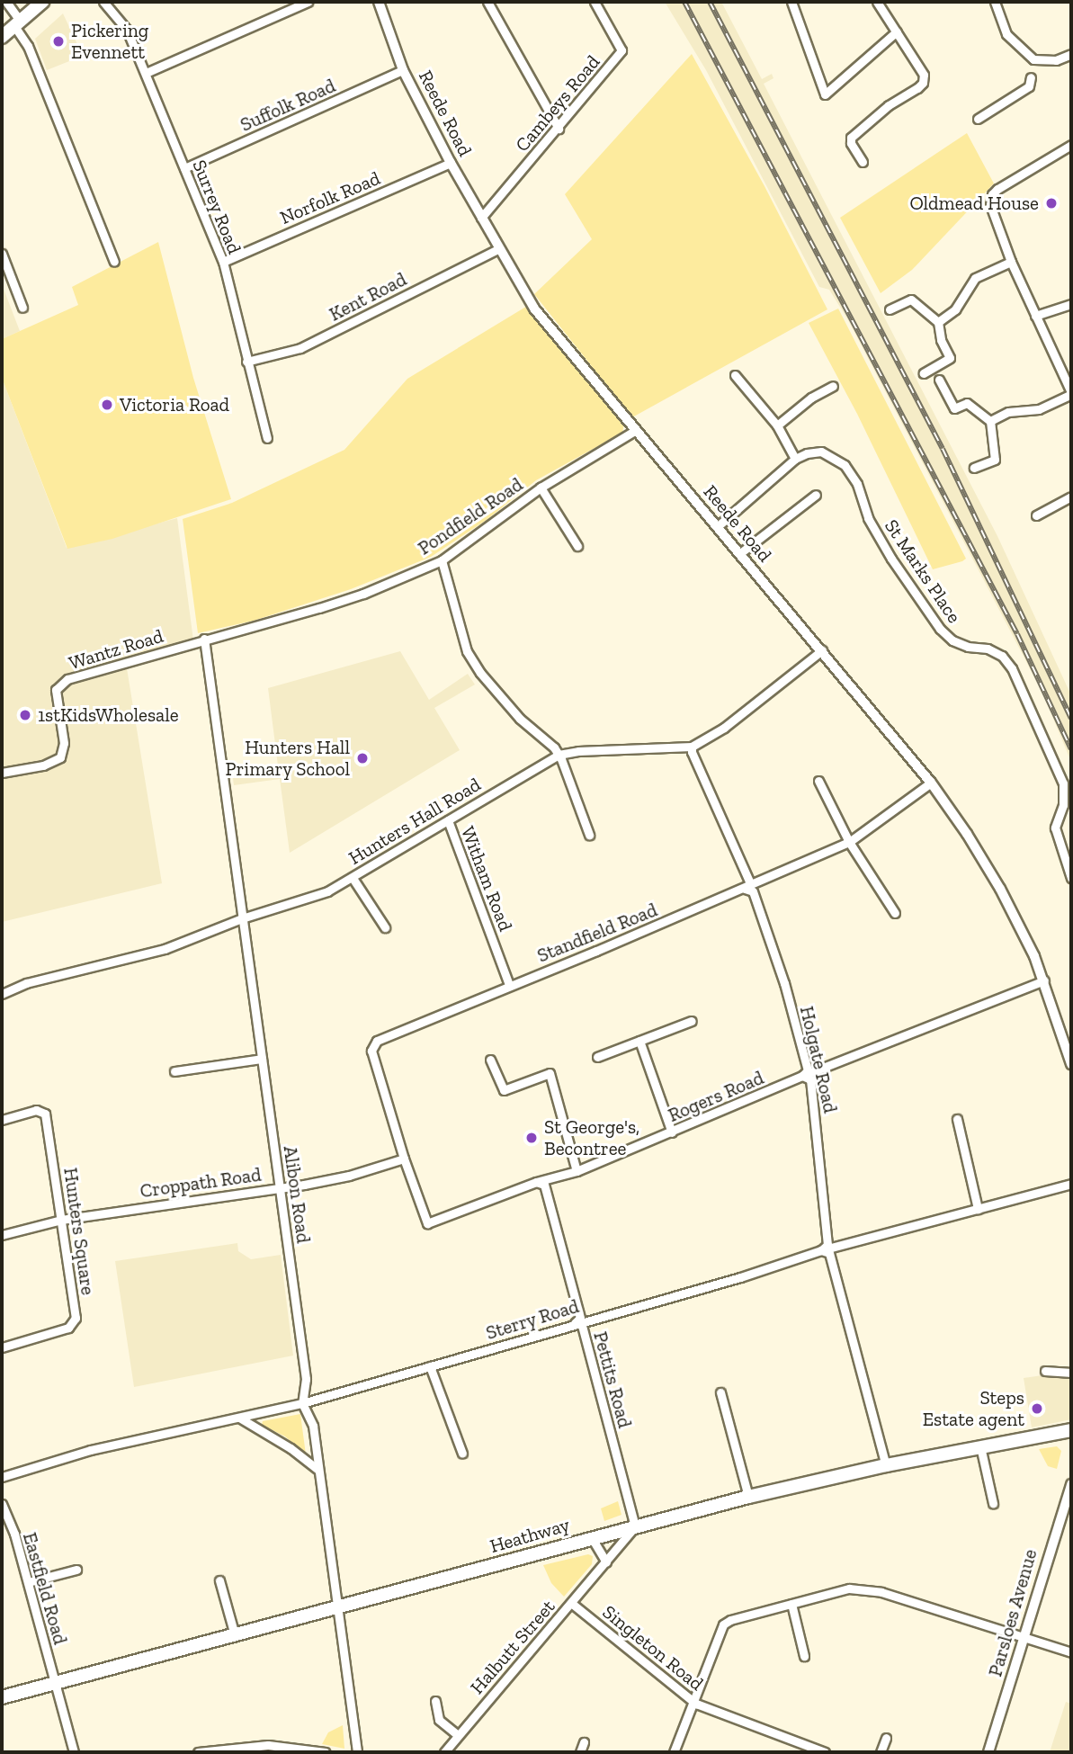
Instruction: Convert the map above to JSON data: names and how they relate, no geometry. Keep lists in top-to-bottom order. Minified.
{"streets":{"main road":["Heathway"],"street":["Cambeys Road","Suffolk Road","Reede Road","Norfolk Road","Surrey Road","Kent Road","Pondfield Road","St Marks Place","Wantz Road","Hunters Hall Road","Witham Road","Standfield Road","Holgate Road","Rogers Road","Croppath Road","Alibon Road","Hunters Square","Sterry Road","Pettits Road","Eastfield Road","Parsloes Avenue","Halbutt Street","Singleton Road"]},"crossings":[["Cambeys Road","Reede Road"],["Suffolk Road","Reede Road"],["Suffolk Road","Surrey Road"],["Reede Road","Norfolk Road"],["Reede Road","Kent Road"],["Reede Road","Pondfield Road"],["Reede Road","Standfield Road"],["Reede Road","Rogers Road"],["Norfolk Road","Surrey Road"],["Surrey Road","Kent Road"],["Pondfield Road","Wantz Road"],["Pondfield Road","Alibon Road"],["Wantz Road","Alibon Road"],["Hunters Hall Road","Witham Road"],["Hunters Hall Road","Holgate Road"],["Hunters Hall Road","Alibon Road"],["Witham Road","Standfield Road"],["Standfield Road","Holgate Road"],["Standfield Road","Rogers Road"],["Standfield Road","Croppath Road"],["Holgate Road","Rogers Road"],["Holgate Road","Sterry Road"],["Rogers Road","Croppath Road"],["Rogers Road","Pettits Road"],["Croppath Road","Alibon Road"],["Croppath Road","Hunters Square"],["Alibon Road","Sterry Road"],["Alibon Road","Heathway"],["Sterry Road","Pettits Road"],["Pettits Road","Heathway"],["Pettits Road","Halbutt Street"],["Heathway","Eastfield Road"],["Heathway","Halbutt Street"],["Halbutt Street","Singleton Road"]],"places":["Pickering Evennett","Oldmead House","Victoria Road","1stKidsWholesale","Hunters Hall Primary School","St George's, Becontree","Steps Estate agent"]}
